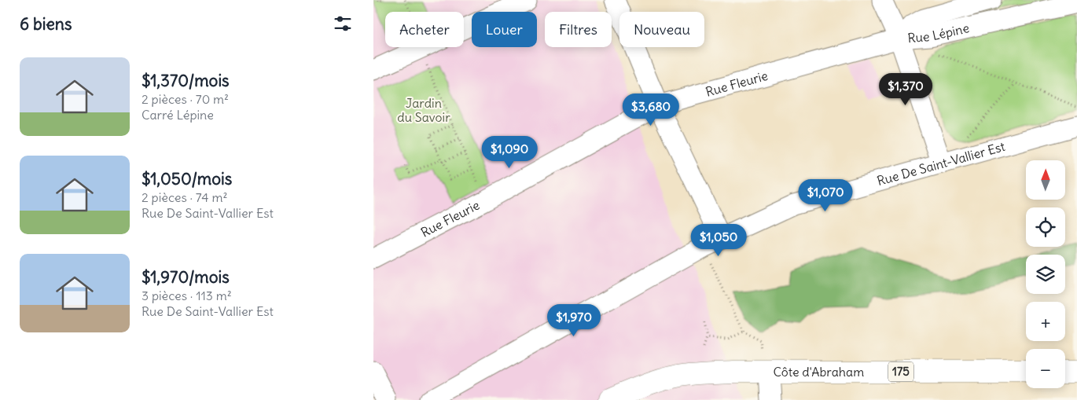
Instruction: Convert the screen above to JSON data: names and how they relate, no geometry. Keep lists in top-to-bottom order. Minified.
{"streets":{"main road":["Côte d'Abraham","175"],"street":["Rue Lépine","Rue Fleurie","Rue De Saint-Vallier Est"]},"crossings":[["Rue Lépine","Rue Fleurie"]],"parks":["Jardin du Savoir"],"north":"top","page":{"heading":"6 biens","chip":["Acheter","Louer","Filtres","Nouveau"],"list":[{"name":"$1,370/mois","note":"2 pièces · 70 m² · Carré Lépine"},{"name":"$1,050/mois","note":"2 pièces · 74 m² · Rue De Saint-Vallier Est"},{"name":"$1,970/mois","note":"3 pièces · 113 m² · Rue De Saint-Vallier Est"}],"price":["$1,370","$3,680","$1,090","$1,070","$1,050","$1,970"],"map_buttons":["+","−"]}}
